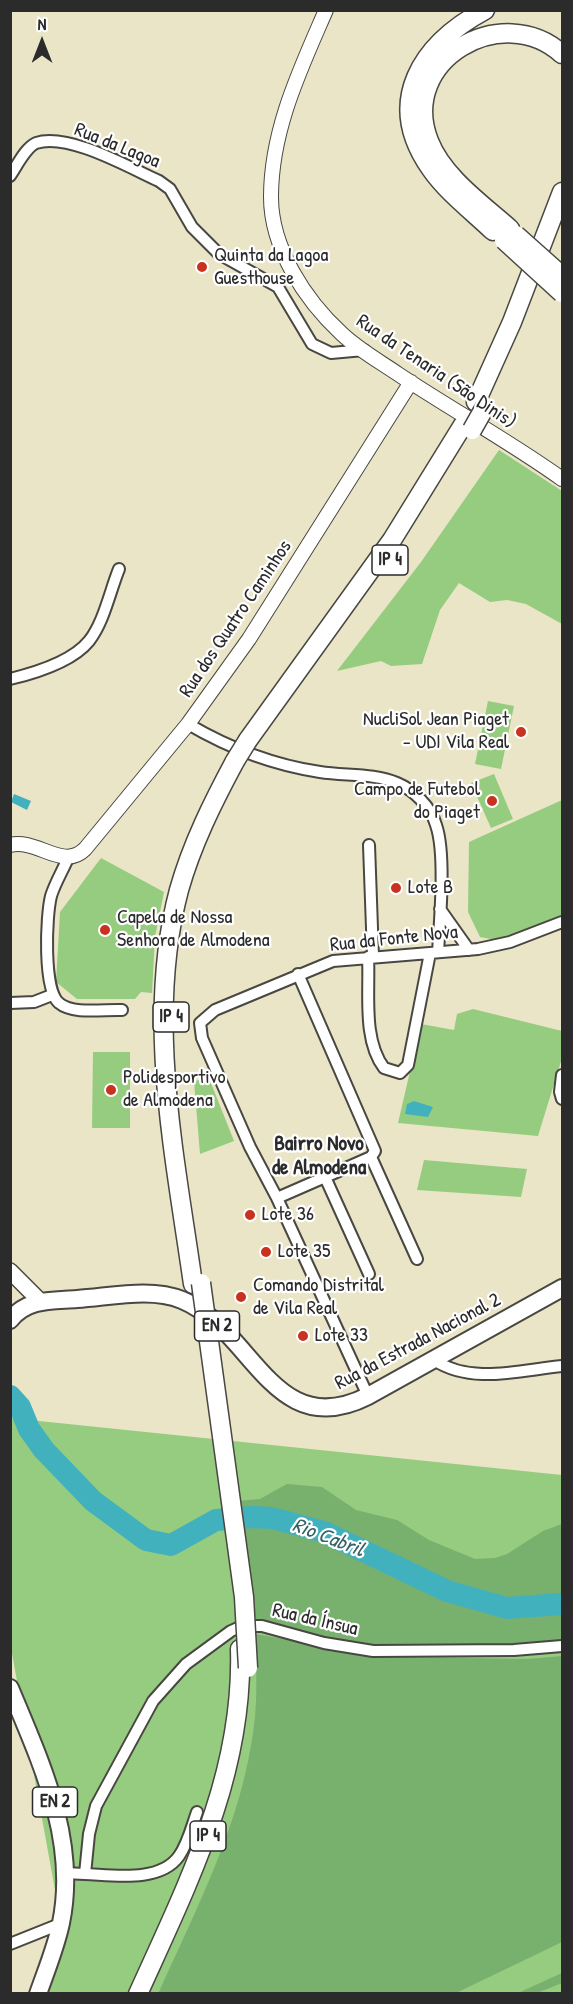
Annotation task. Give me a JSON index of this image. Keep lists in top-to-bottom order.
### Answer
{
  "streets": {
    "highway": ["IP 4"],
    "main road": ["EN 2", "Rua da Estrada Nacional 2"],
    "street": [
      "Rua da Lagoa",
      "Rua da Tenaria (São Dinis)",
      "Rua dos Quatro Caminhos",
      "Rua da Fonte Nova",
      "Rua da Ínsua"
    ]
  },
  "crossings": [
    ["Rua da Lagoa", "Rua da Tenaria (São Dinis)"],
    ["Rua da Tenaria (São Dinis)", "Rua dos Quatro Caminhos"]
  ],
  "districts": ["Bairro Novo de Almodena"],
  "water": ["Rio Cabril"],
  "places": [
    "Quinta da Lagoa Guesthouse",
    "NucliSol Jean Piaget - UDI Vila Real",
    "Campo de Futebol do Piaget",
    "Lote B",
    "Capela de Nossa Senhora de Almodena",
    "Polidesportivo de Almodena",
    "Lote 36",
    "Lote 35",
    "Comando Distrital de Vila Real",
    "Lote 33"
  ],
  "north": "top"
}
